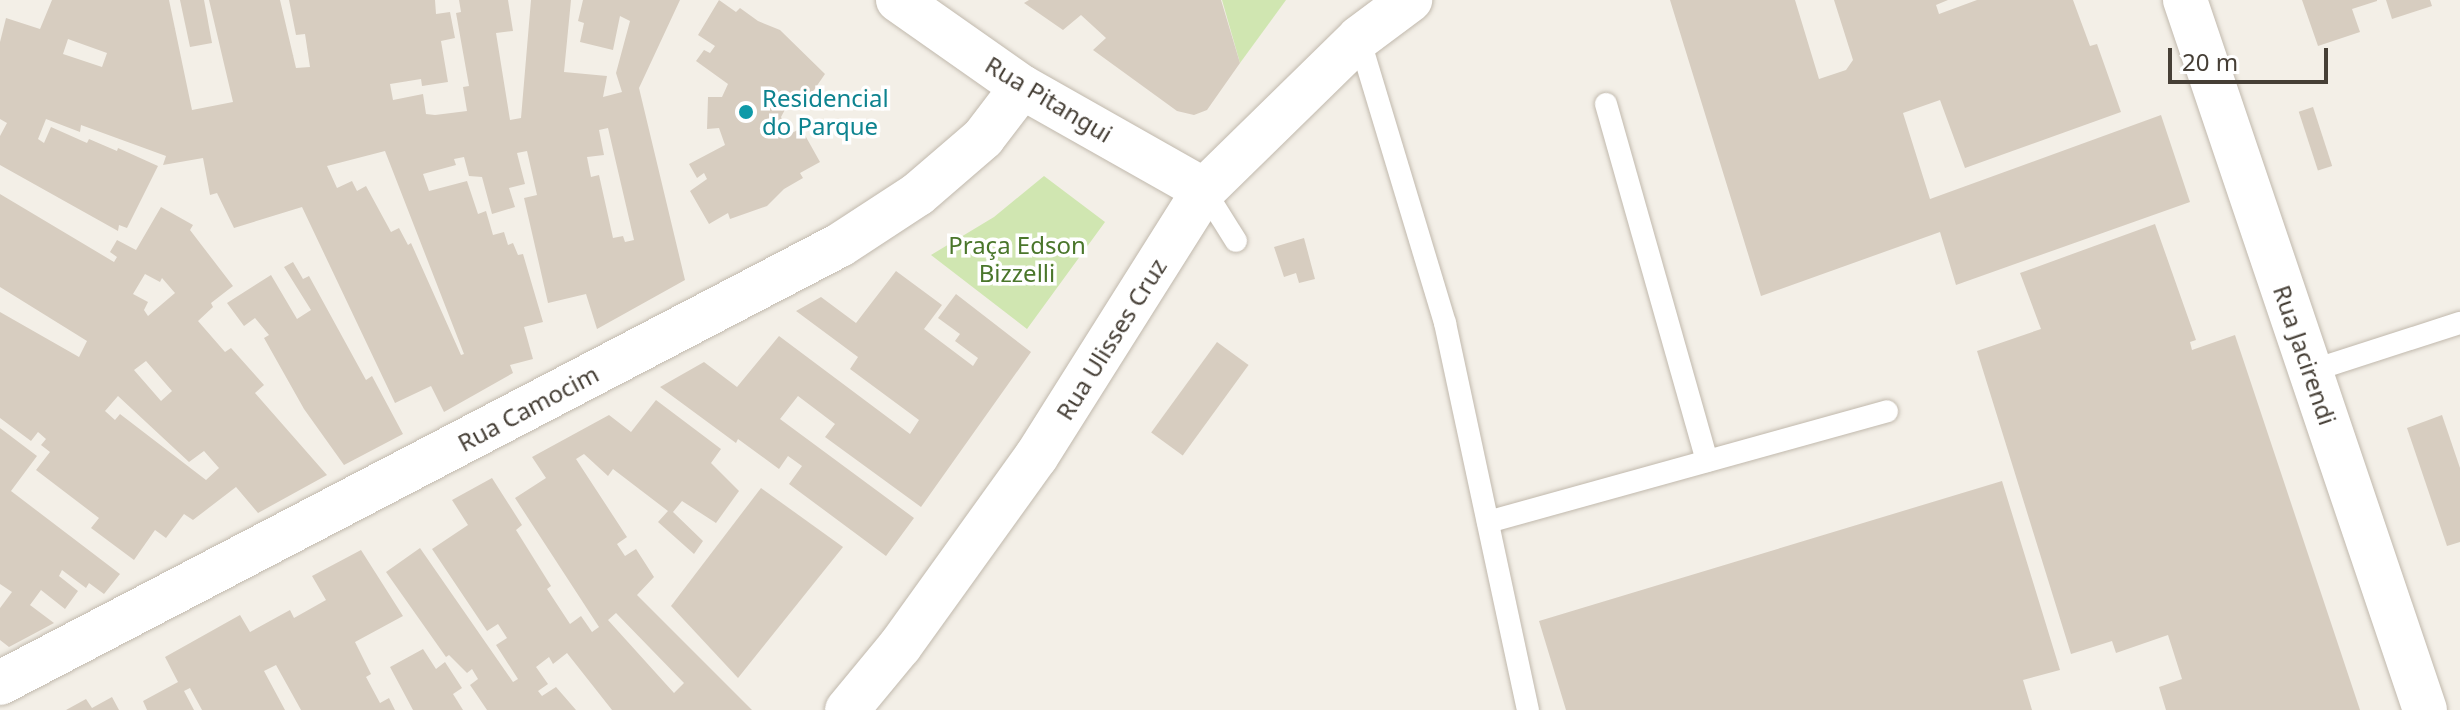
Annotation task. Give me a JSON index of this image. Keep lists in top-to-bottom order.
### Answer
{
  "streets": {
    "street": [
      "Rua Pitangui",
      "Rua Ulisses Cruz",
      "Rua Jacirendi",
      "Rua Camocim"
    ]
  },
  "crossings": [
    ["Rua Pitangui", "Rua Ulisses Cruz"],
    ["Rua Pitangui", "Rua Camocim"]
  ],
  "parks": ["Praça Edson Bizzelli"],
  "places": ["Residencial do Parque"],
  "scale_bar": "20 m"
}
